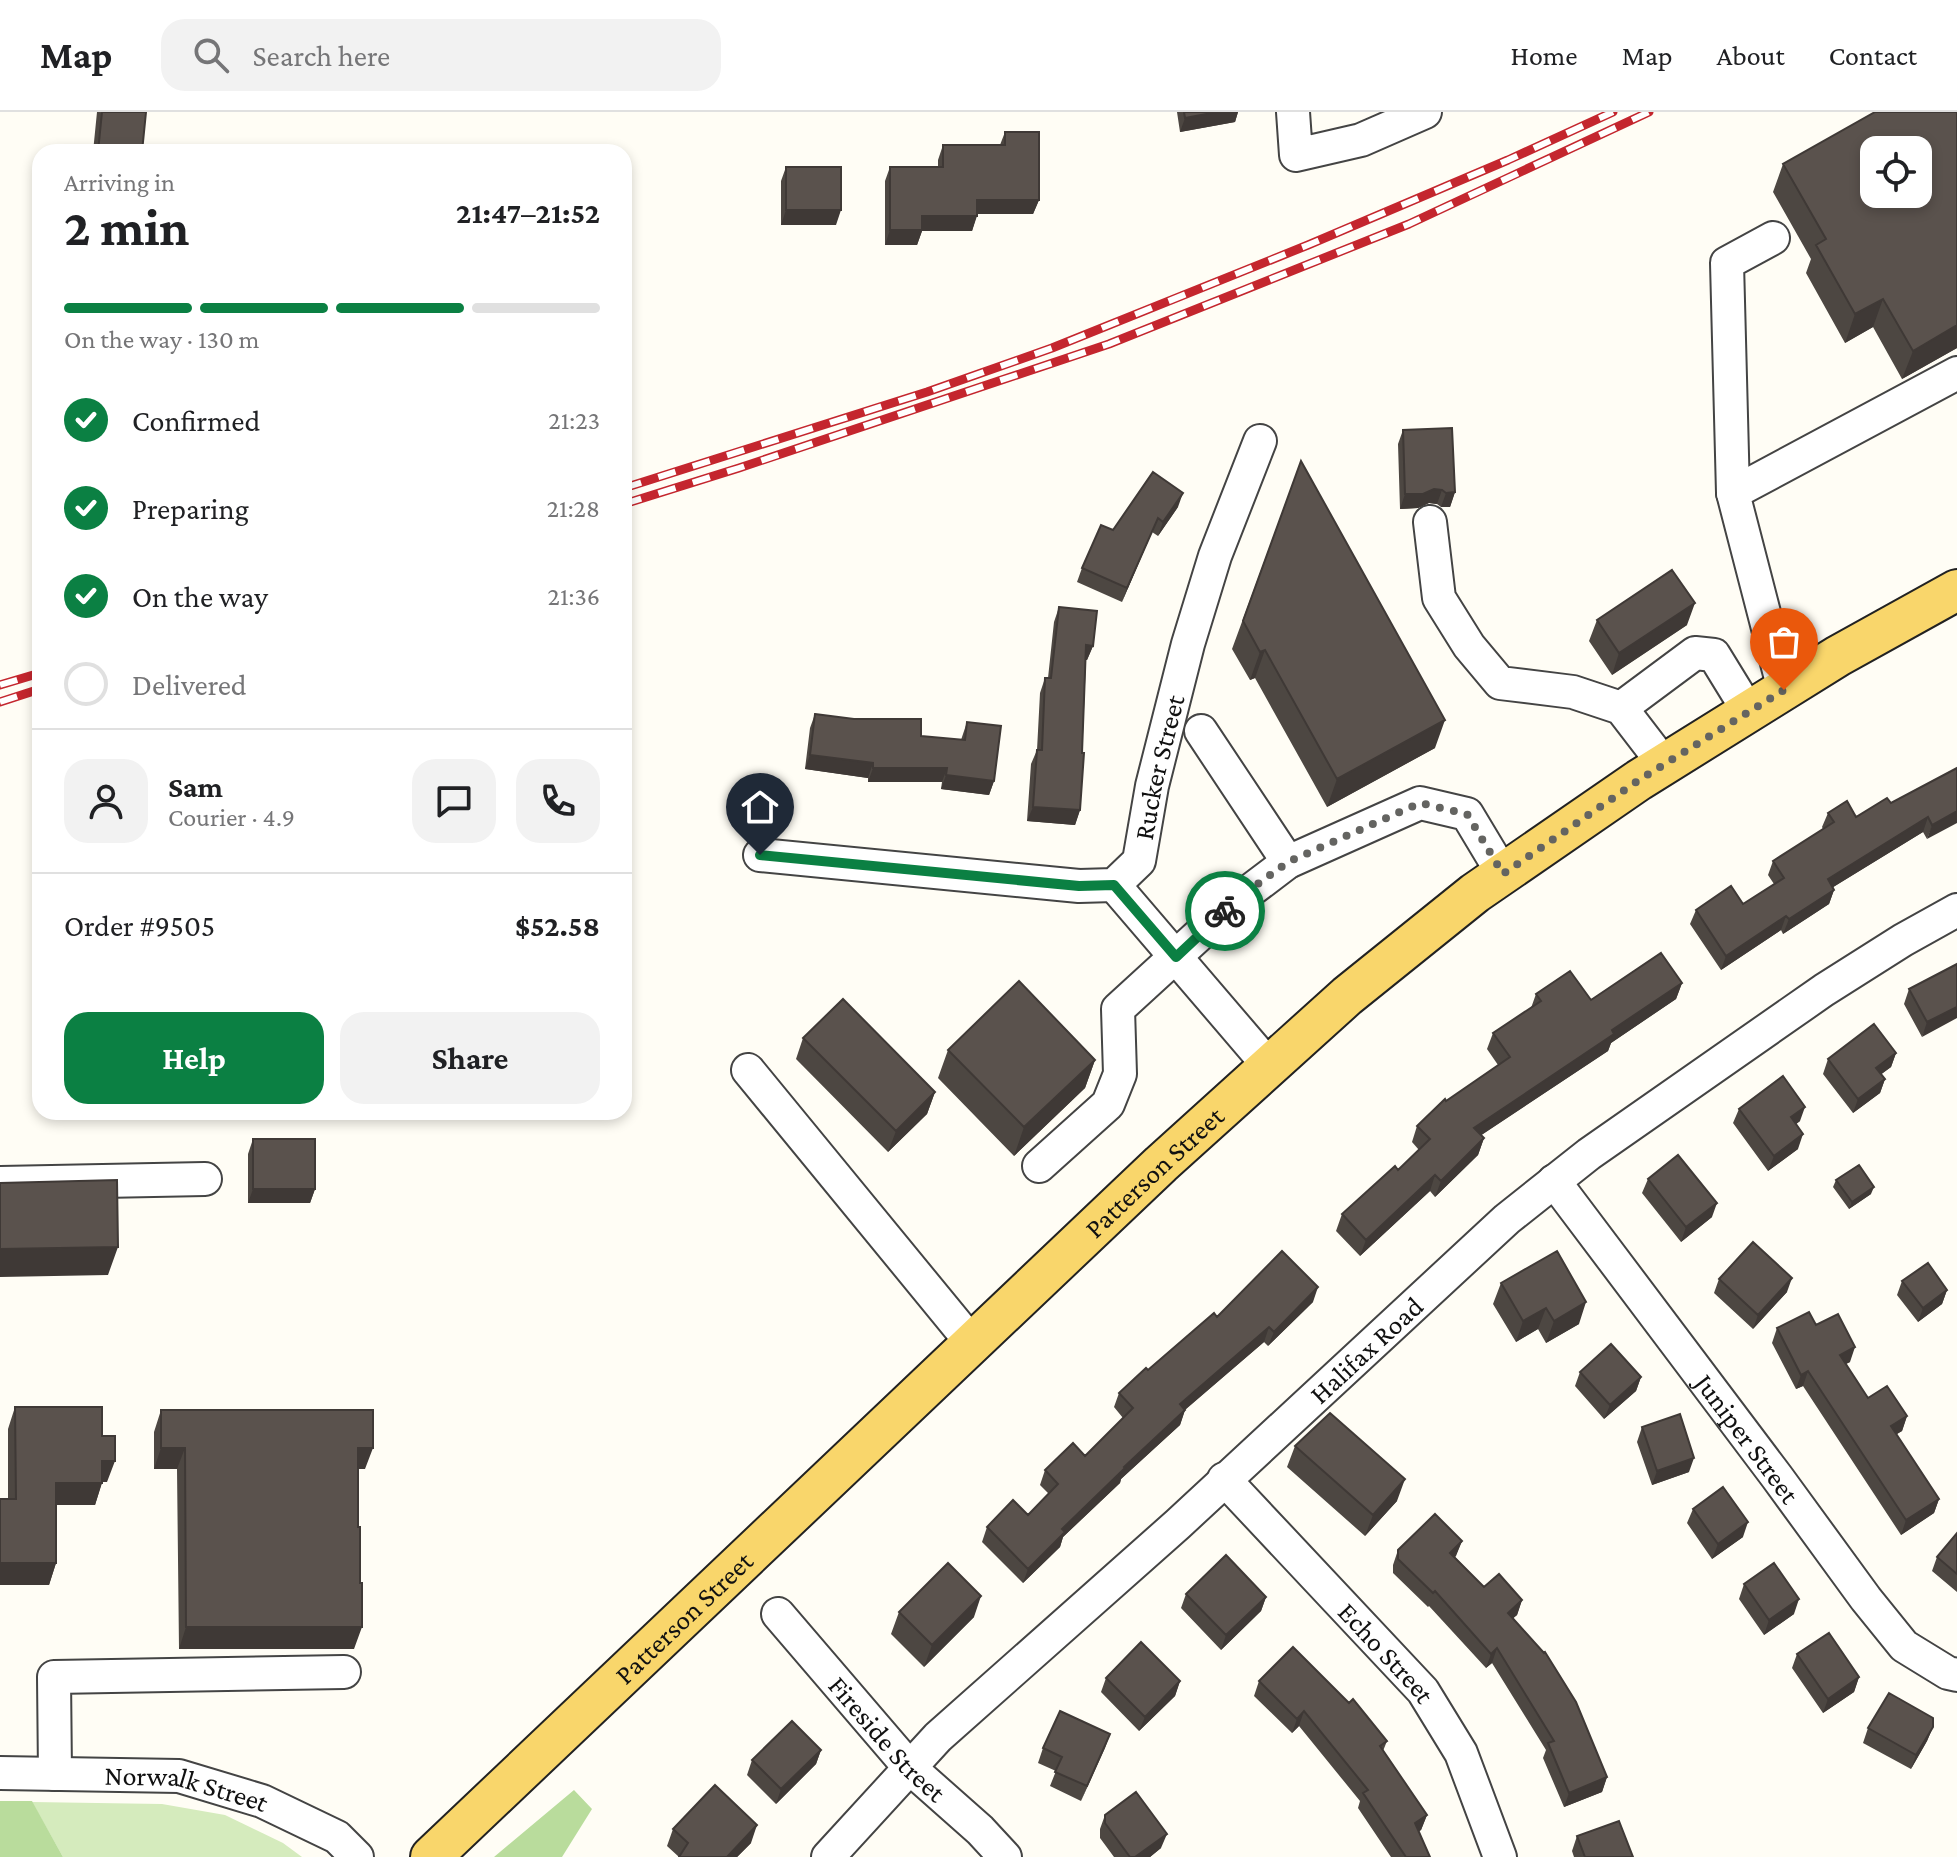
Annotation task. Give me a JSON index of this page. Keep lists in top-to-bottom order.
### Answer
{
  "streets": {
    "main road": ["Patterson Street"],
    "street": [
      "Rucker Street",
      "Halifax Road",
      "Juniper Street",
      "Echo Street",
      "Fireside Street",
      "Norwalk Street"
    ]
  },
  "crossings": [
    ["Halifax Road", "Juniper Street"],
    ["Halifax Road", "Echo Street"],
    ["Halifax Road", "Fireside Street"]
  ],
  "page": {
    "header": "Map",
    "search": "Search here",
    "nav": [
      "Home",
      "Map",
      "About",
      "Contact"
    ],
    "heading": ["2 min", "Arriving in", "21:47–21:52"],
    "panel": [
      "Sam",
      "Courier · 4.9",
      "Order #9505",
      "$52.58"
    ],
    "bar": "On the way · 130 m",
    "list": [
      ["Confirmed", "21:23"],
      ["Preparing", "21:28"],
      ["On the way", "21:36"],
      "Delivered"
    ],
    "buttons": ["Help", "Share"]
  }
}
